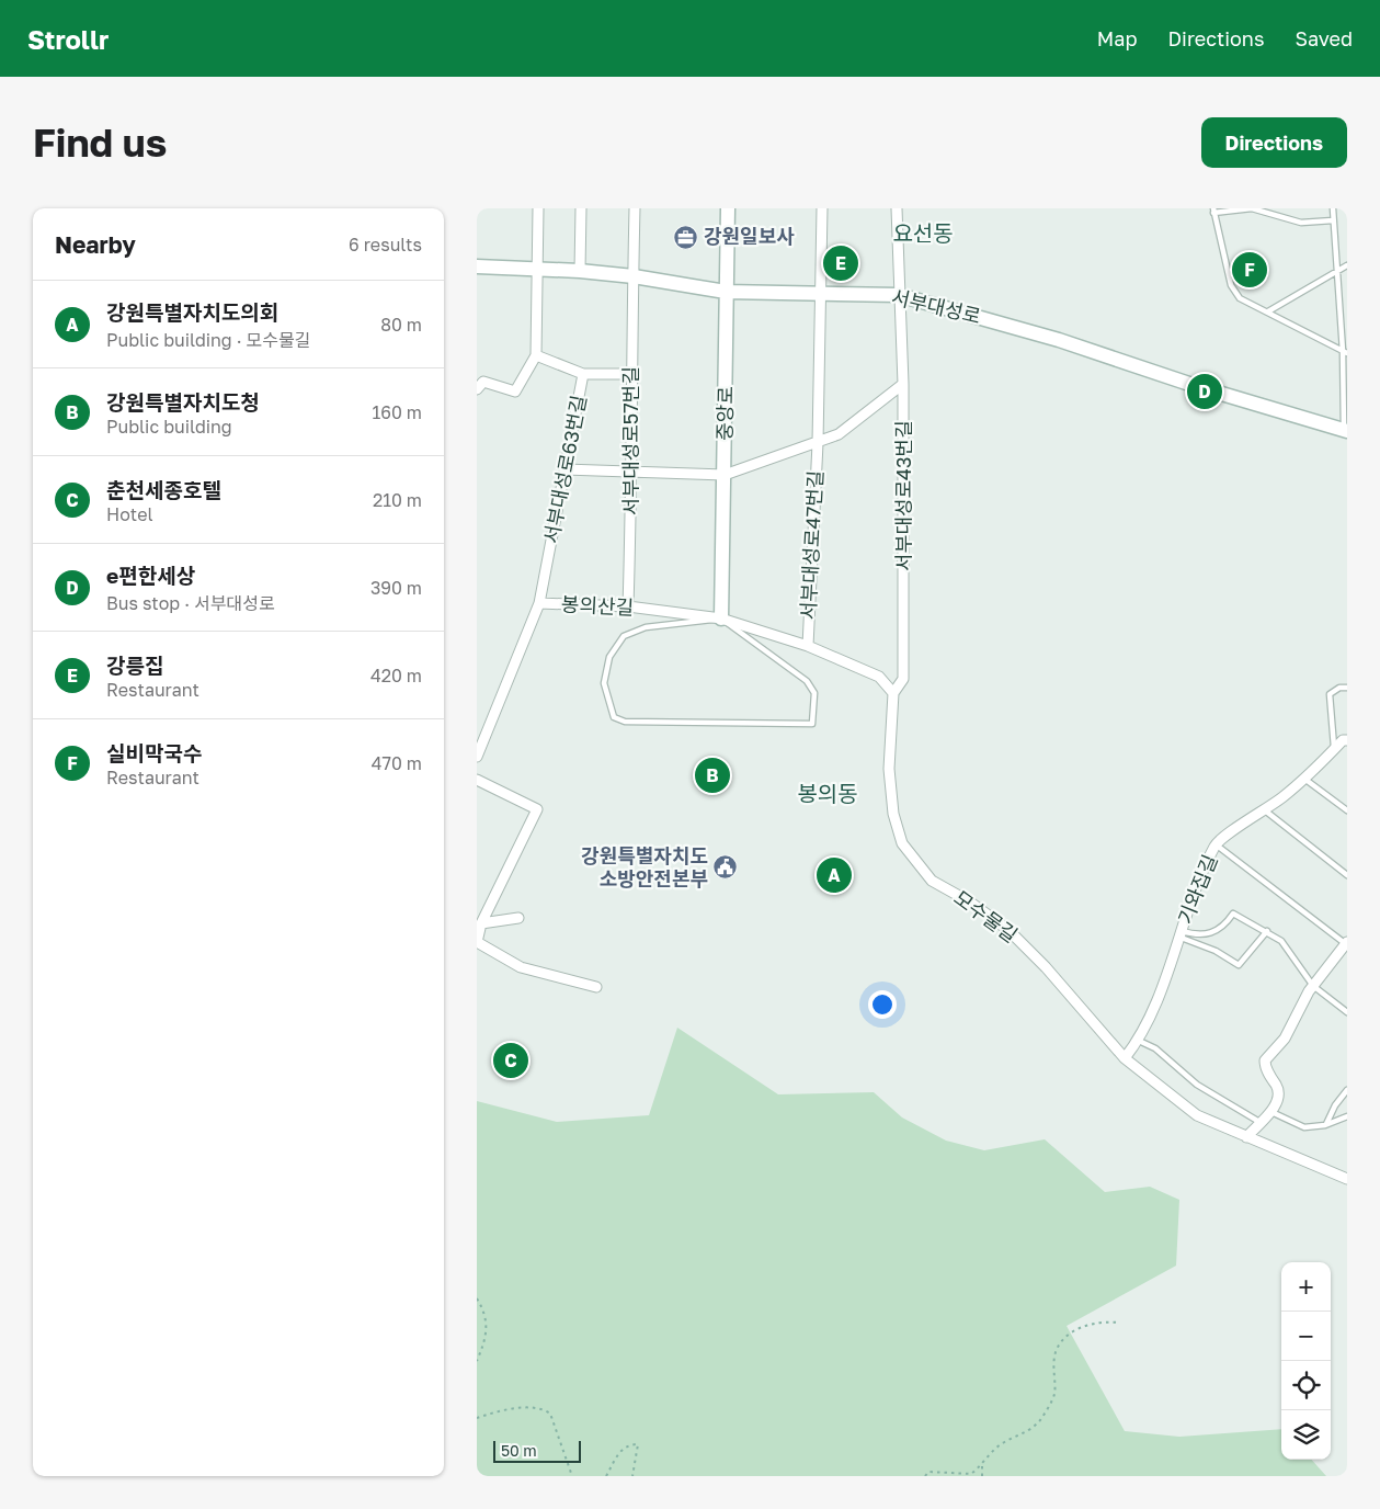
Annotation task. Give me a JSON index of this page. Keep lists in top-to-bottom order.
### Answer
{
  "streets": {
    "street": [
      "서부대성로",
      "중앙로",
      "서부대성로57번길",
      "서부대성로63번길",
      "서부대성로43번길",
      "서부대성로47번길",
      "봉의산길",
      "기와집길",
      "모수물길"
    ]
  },
  "crossings": [
    ["서부대성로", "중앙로"],
    ["서부대성로", "서부대성로57번길"],
    ["서부대성로", "서부대성로43번길"],
    ["서부대성로", "서부대성로47번길"],
    ["중앙로", "서부대성로47번길"],
    ["중앙로", "봉의산길"],
    ["서부대성로57번길", "봉의산길"],
    ["서부대성로63번길", "봉의산길"],
    ["서부대성로43번길", "서부대성로47번길"],
    ["서부대성로43번길", "모수물길"],
    ["기와집길", "모수물길"]
  ],
  "districts": ["요선동", "봉의동"],
  "places": {
    "office": ["강원일보사"],
    "public building": ["강원특별자치도 소방안전본부"]
  },
  "scale_bar": "50 m",
  "page": {
    "header": "Strollr",
    "nav": ["Map", "Directions", "Saved"],
    "buttons": "Directions",
    "title": "Find us",
    "heading": ["Nearby", "6 results"],
    "pins": [
      "E",
      "F",
      "D",
      "B",
      "A",
      "C"
    ],
    "list": [
      {
        "mark": "A",
        "name": "강원특별자치도의회",
        "note": "Public building · 모수물길",
        "value": "80 m"
      },
      {
        "mark": "B",
        "name": "강원특별자치도청",
        "note": "Public building",
        "value": "160 m"
      },
      {
        "mark": "C",
        "name": "춘천세종호텔",
        "note": "Hotel",
        "value": "210 m"
      },
      {
        "mark": "D",
        "name": "e편한세상",
        "note": "Bus stop · 서부대성로",
        "value": "390 m"
      },
      {
        "mark": "E",
        "name": "강릉집",
        "note": "Restaurant",
        "value": "420 m"
      },
      {
        "mark": "F",
        "name": "실비막국수",
        "note": "Restaurant",
        "value": "470 m"
      }
    ],
    "map_buttons": ["+", "−"],
    "scale": "50 m"
  }
}
